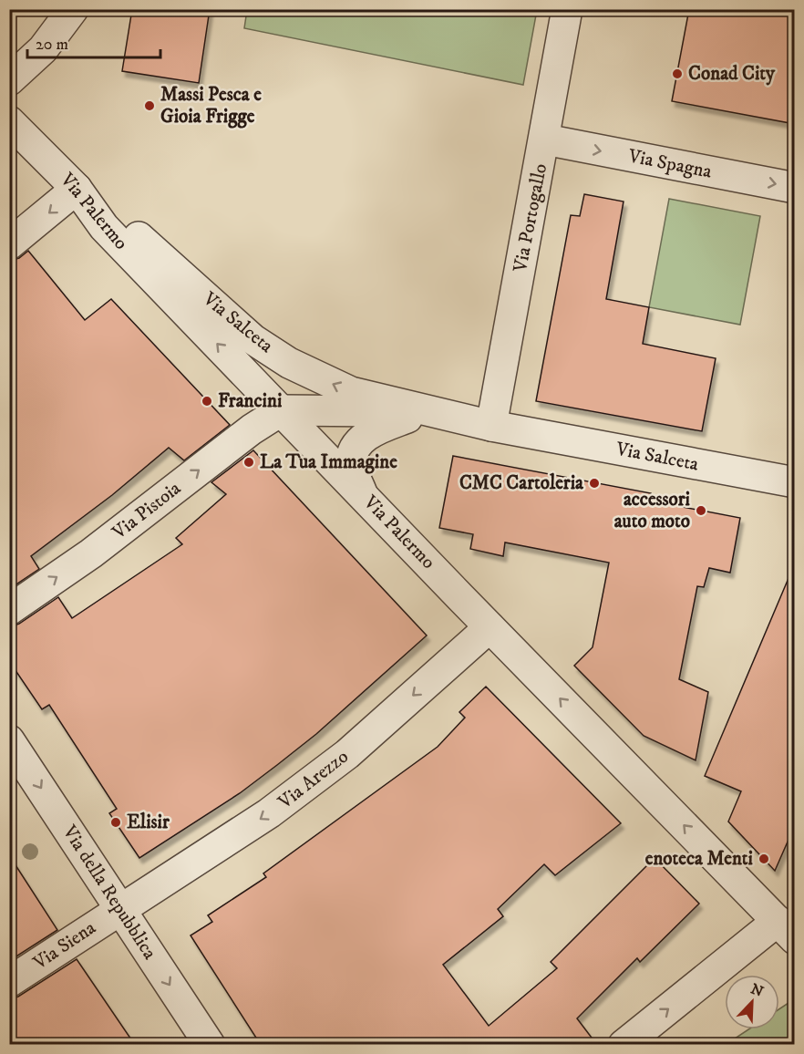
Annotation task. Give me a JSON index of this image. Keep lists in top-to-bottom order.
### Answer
{
  "streets": {
    "street": [
      "Via Spagna",
      "Via Palermo",
      "Via Portogallo",
      "Via Salceta",
      "Via Pistoia",
      "Via Arezzo",
      "Via della Repubblica",
      "Via Siena"
    ]
  },
  "crossings": [
    ["Via Spagna", "Via Portogallo"],
    ["Via Palermo", "Via Salceta"],
    ["Via Palermo", "Via Pistoia"],
    ["Via Palermo", "Via Arezzo"],
    ["Via Portogallo", "Via Salceta"],
    ["Via Salceta", "Via Pistoia"],
    ["Via Arezzo", "Via della Repubblica"],
    ["Via Arezzo", "Via Siena"],
    ["Via della Repubblica", "Via Siena"]
  ],
  "one_way": [
    "Via Spagna",
    "Via Palermo",
    "Via Salceta",
    "Via Pistoia",
    "Via Arezzo",
    "Via della Repubblica"
  ],
  "places": [
    "Conad City",
    "Massi Pesca e Gioia Frigge",
    "Francini",
    "La Tua Immagine",
    "CMC Cartoleria",
    "accessori auto moto",
    "Elisir",
    "enoteca Menti"
  ],
  "scale_bar": "20 m",
  "north": "top right"
}
